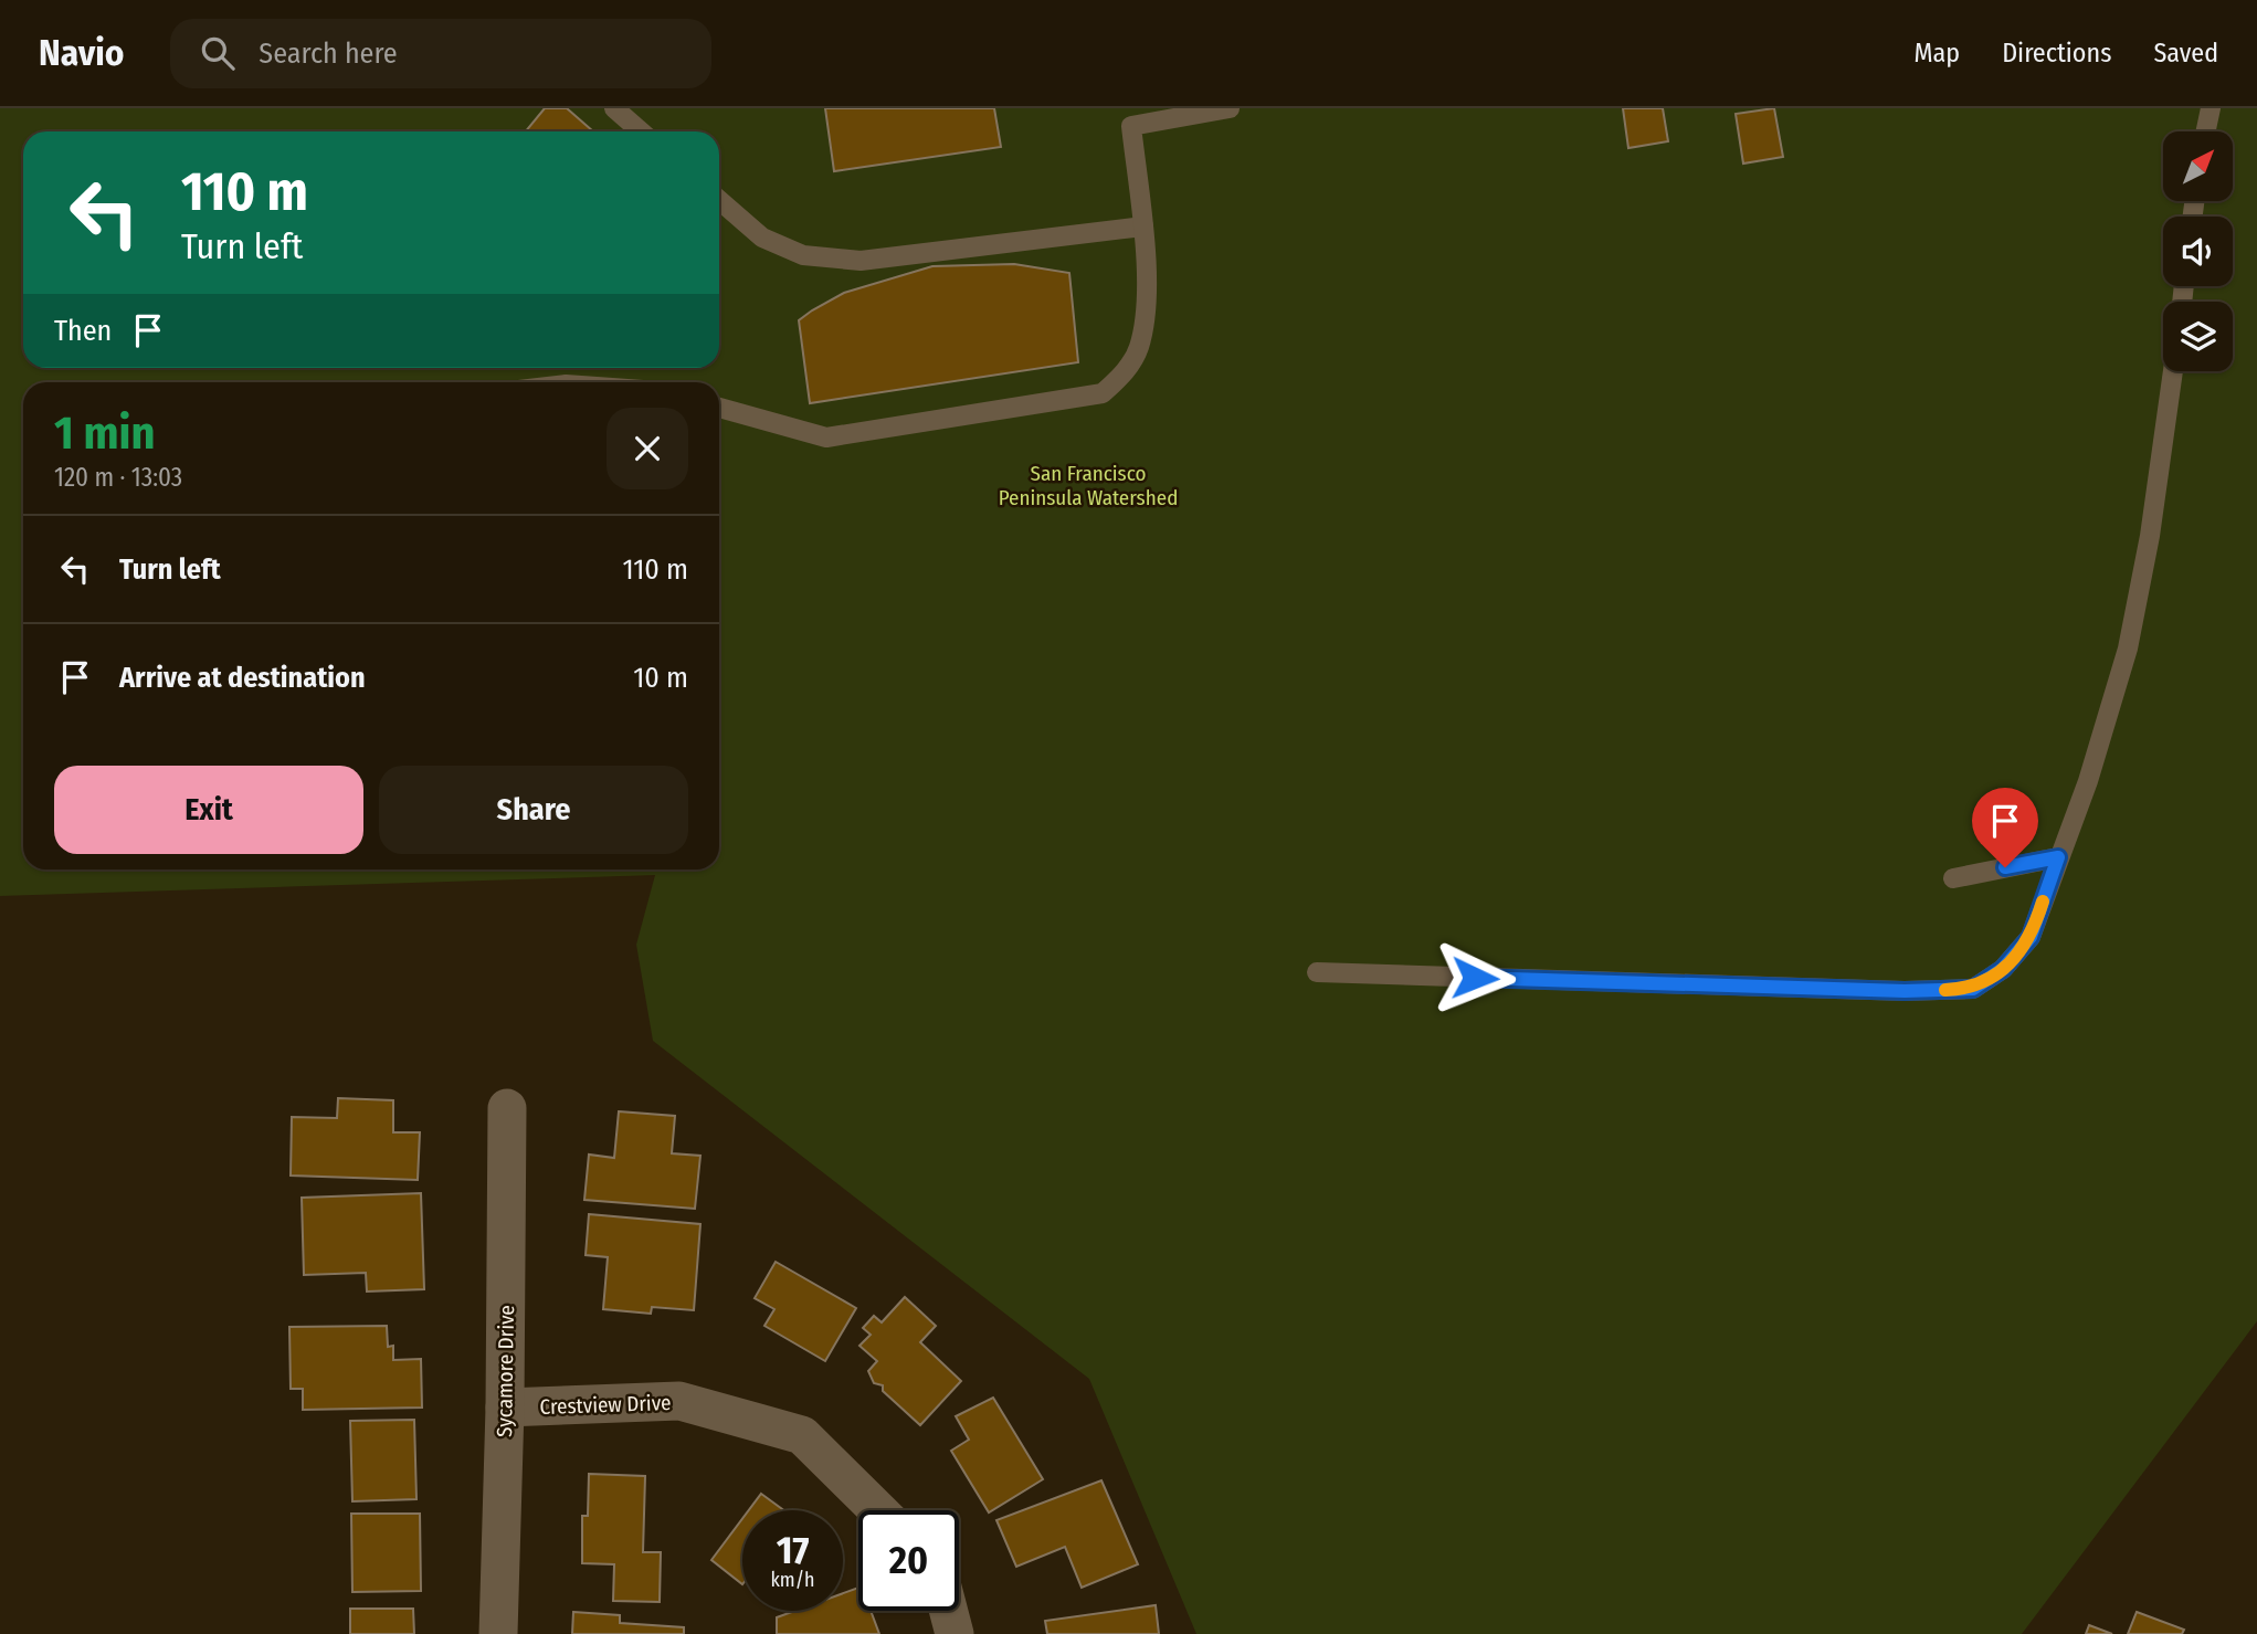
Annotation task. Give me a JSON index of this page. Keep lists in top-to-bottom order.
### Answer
{
  "streets": {
    "street": ["Sycamore Drive", "Crestview Drive"]
  },
  "crossings": [
    ["Sycamore Drive", "Crestview Drive"]
  ],
  "parks": ["San Francisco Peninsula Watershed"],
  "north": "top right",
  "page": {
    "header": "Navio",
    "search": "Search here",
    "nav": ["Map", "Directions", "Saved"],
    "turn": ["110 m", "Turn left"],
    "then": "Then",
    "heading": ["1 min", "120 m · 13:03"],
    "list": [
      {
        "name": "Turn left",
        "value": "110 m"
      },
      {
        "name": "Arrive at destination",
        "value": "10 m"
      }
    ],
    "buttons": ["Exit", "Share"],
    "speed": "17 km/h",
    "limit": "20"
  }
}
